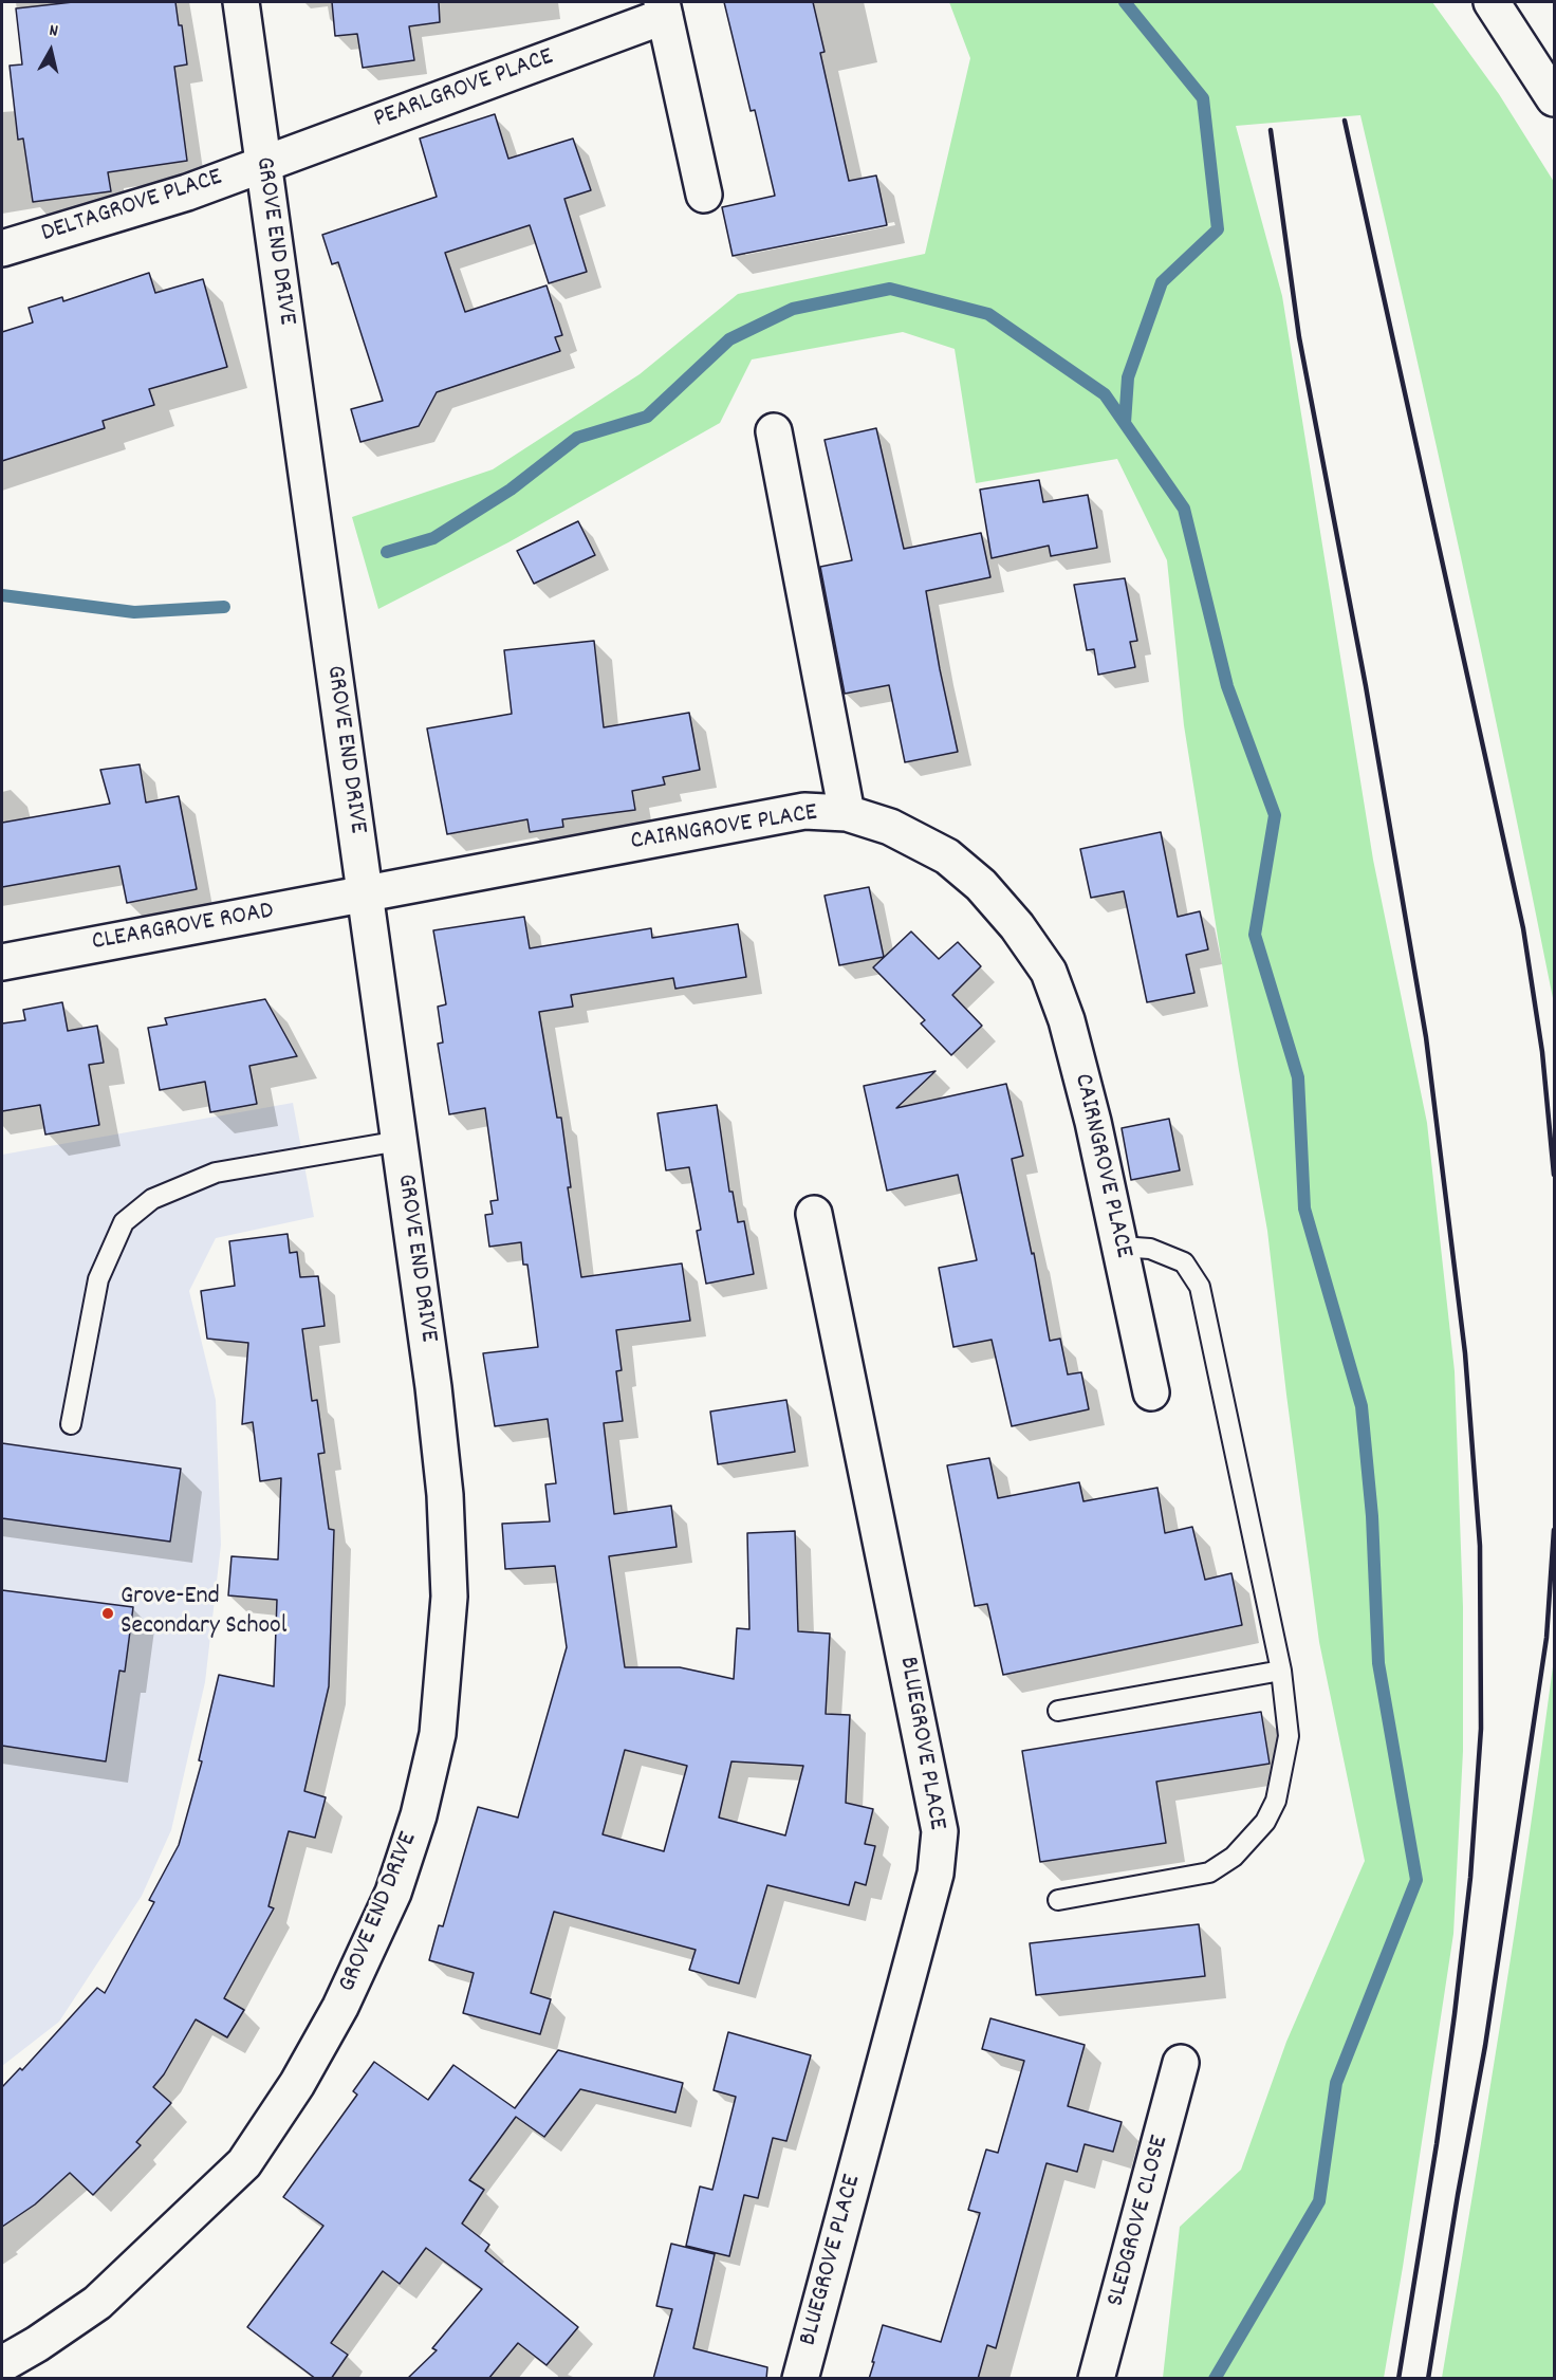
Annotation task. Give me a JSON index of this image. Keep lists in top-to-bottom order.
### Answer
{
  "streets": {
    "street": [
      "PEARLGROVE PLACE",
      "DELTAGROVE PLACE",
      "GROVE END DRIVE",
      "CAIRNGROVE PLACE",
      "CLEARGROVE ROAD",
      "BLUEGROVE PLACE",
      "SLEDGROVE CLOSE"
    ]
  },
  "crossings": [
    ["PEARLGROVE PLACE", "DELTAGROVE PLACE"],
    ["PEARLGROVE PLACE", "GROVE END DRIVE"],
    ["DELTAGROVE PLACE", "GROVE END DRIVE"],
    ["GROVE END DRIVE", "CAIRNGROVE PLACE"],
    ["GROVE END DRIVE", "CLEARGROVE ROAD"],
    ["CAIRNGROVE PLACE", "CLEARGROVE ROAD"]
  ],
  "places": ["Grove-End Secondary School"],
  "north": "top"
}
